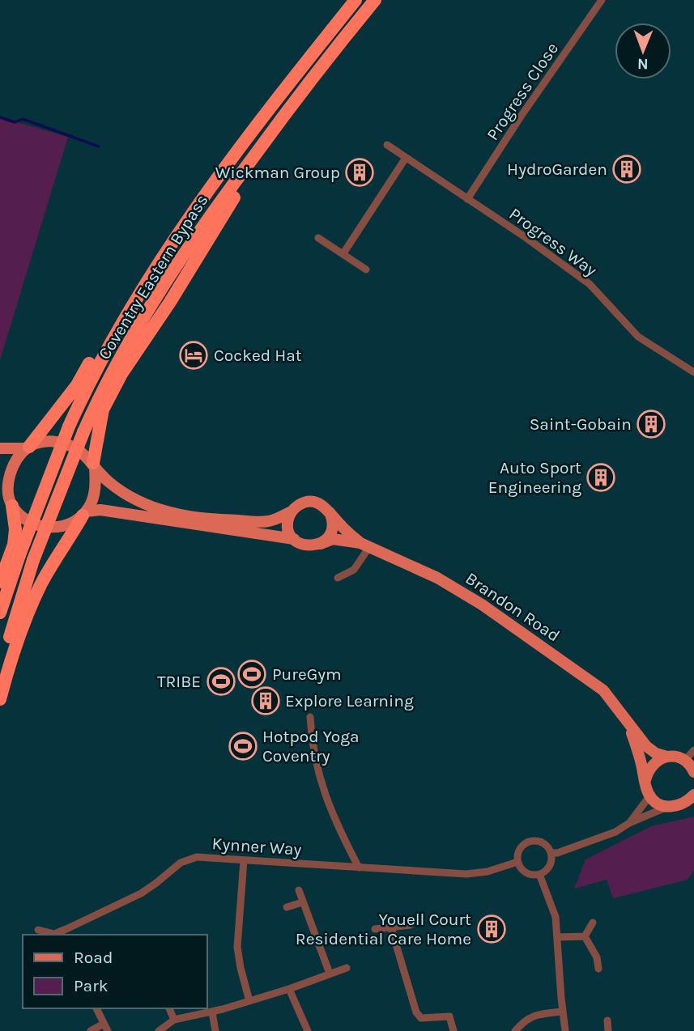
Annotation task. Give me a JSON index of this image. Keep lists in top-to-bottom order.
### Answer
{
  "streets": {
    "highway": ["Coventry Eastern Bypass"],
    "main road": ["Brandon Road"],
    "street": ["Progress Close", "Progress Way", "Kynner Way"]
  },
  "crossings": [
    ["Progress Close", "Progress Way"]
  ],
  "places": {
    "building": [
      "HydroGarden",
      "Wickman Group",
      "Saint-Gobain",
      "Auto Sport Engineering",
      "Explore Learning",
      "Youell Court Residential Care Home"
    ],
    "hotel": ["Cocked Hat"],
    "sports": ["PureGym", "TRIBE", "Hotpod Yoga Coventry"]
  },
  "legend": ["Road", "Park"],
  "north": "bottom"
}
